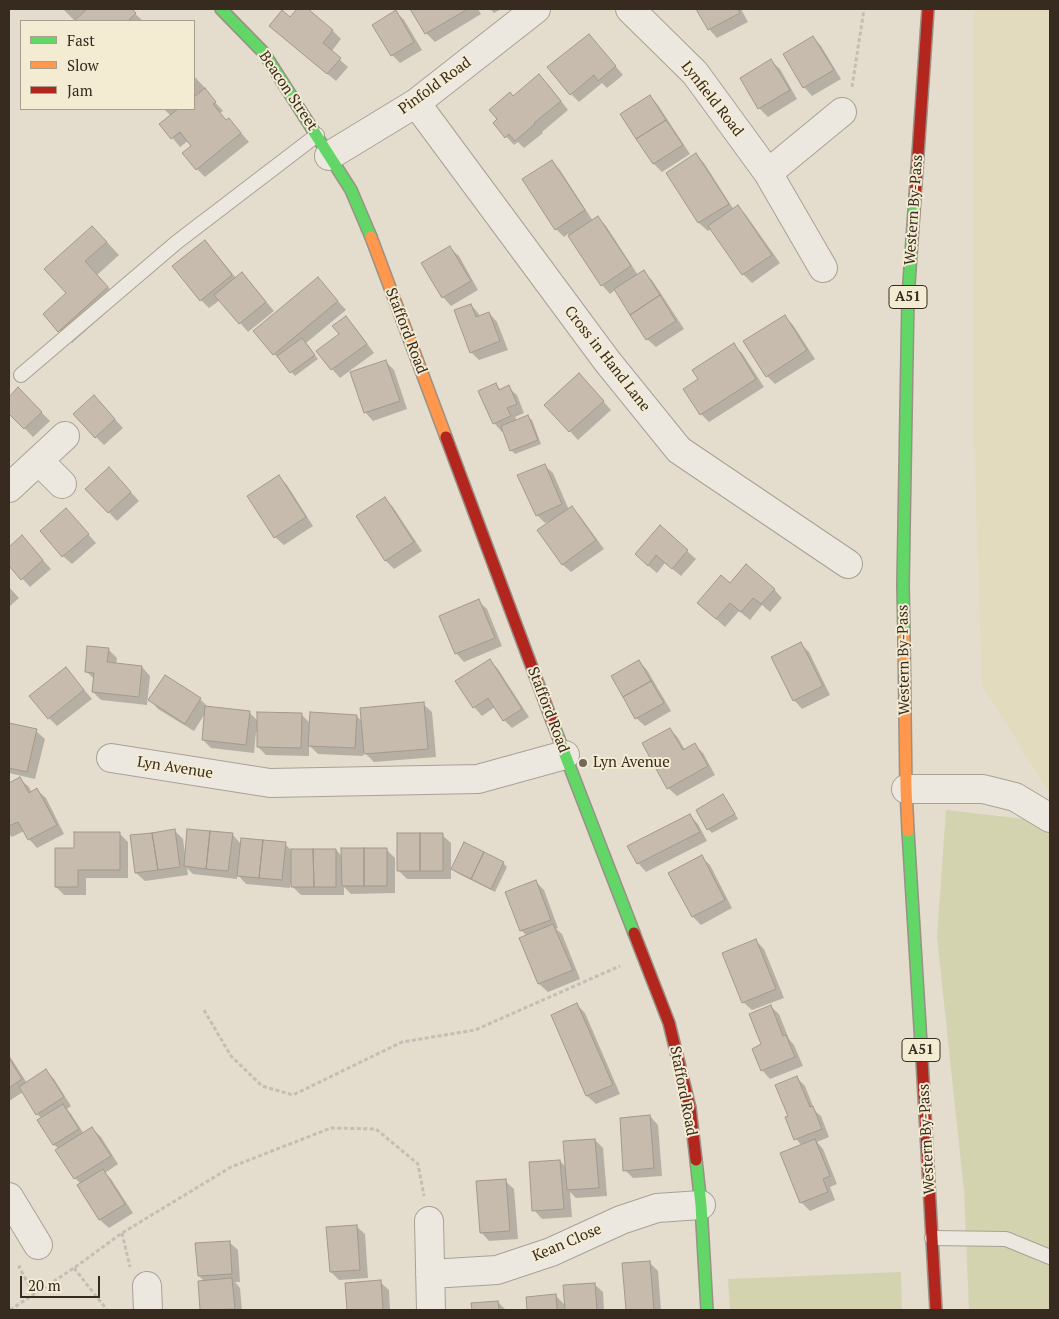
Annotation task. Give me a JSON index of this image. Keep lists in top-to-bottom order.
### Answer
{
  "streets": {
    "main road": [
      "Beacon Street",
      "Western By-Pass",
      "A51",
      "Stafford Road"
    ],
    "street": [
      "Pinfold Road",
      "Lynfield Road",
      "Cross in Hand Lane",
      "Lyn Avenue",
      "Kean Close"
    ]
  },
  "crossings": [
    ["Pinfold Road", "Beacon Street"],
    ["Pinfold Road", "Stafford Road"],
    ["Pinfold Road", "Cross in Hand Lane"],
    ["Beacon Street", "Stafford Road"],
    ["Stafford Road", "Lyn Avenue"],
    ["Stafford Road", "Kean Close"]
  ],
  "places": ["Lyn Avenue"],
  "legend": ["Fast", "Slow", "Jam"],
  "scale_bar": "20 m"
}
